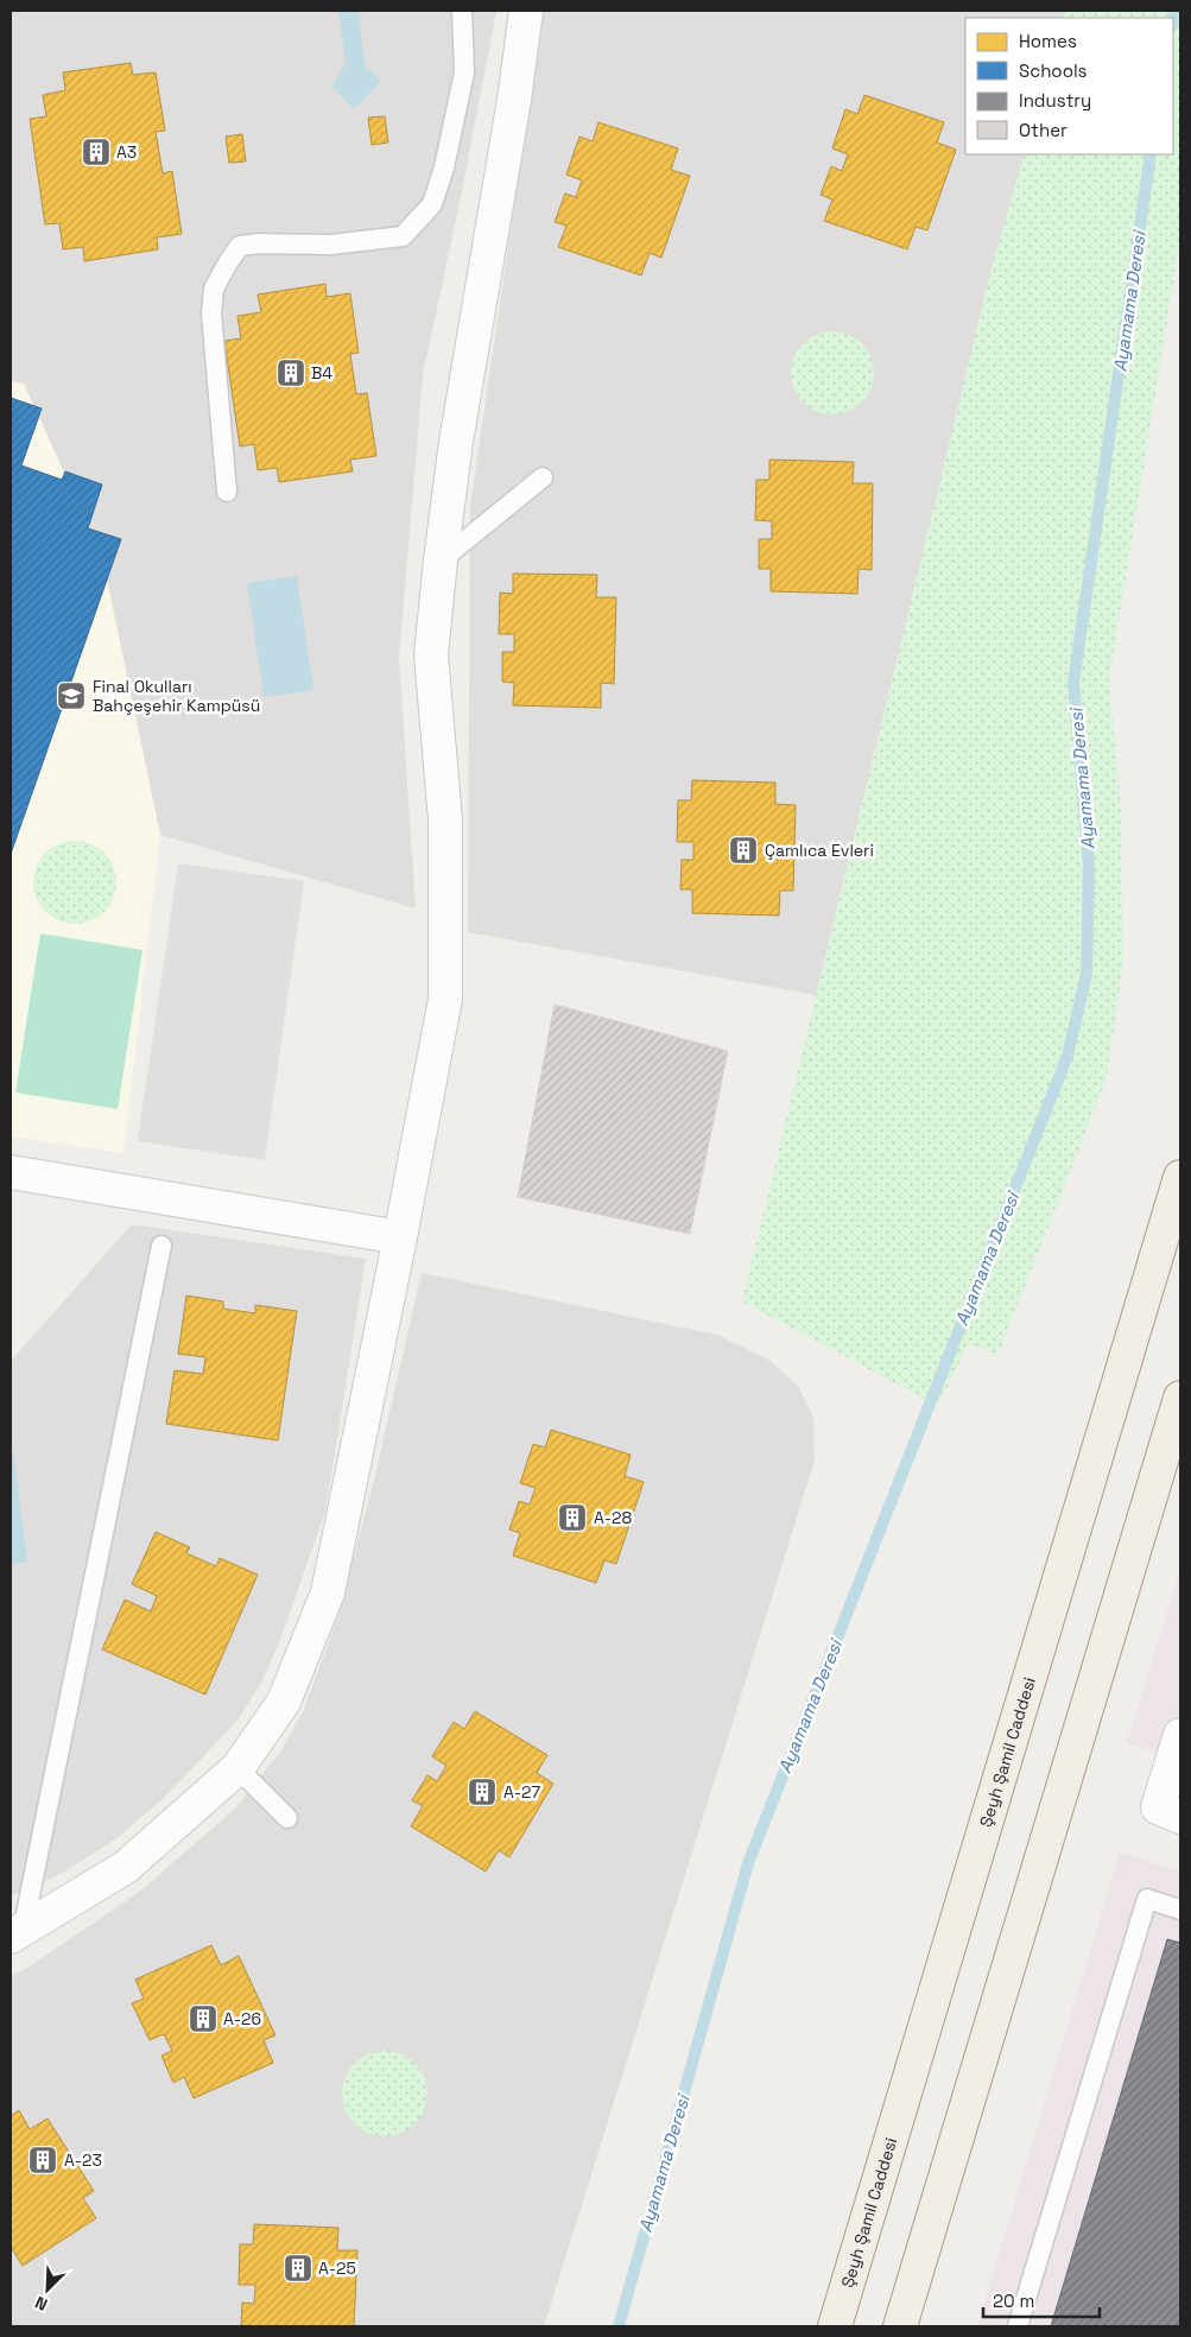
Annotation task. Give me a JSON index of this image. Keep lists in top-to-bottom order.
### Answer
{
  "streets": {
    "main road": ["Şeyh Şamil Caddesi"]
  },
  "water": ["Ayamama Deresi"],
  "places": {
    "building": [
      "A3",
      "B4",
      "Çamlıca Evleri",
      "A-28",
      "A-27",
      "A-26",
      "A-23",
      "A-25"
    ],
    "school or university": ["Final Okulları Bahçeşehir Kampüsü"]
  },
  "legend": [
    "Homes",
    "Schools",
    "Industry",
    "Other"
  ],
  "scale_bar": "20 m",
  "north": "bottom left"
}
